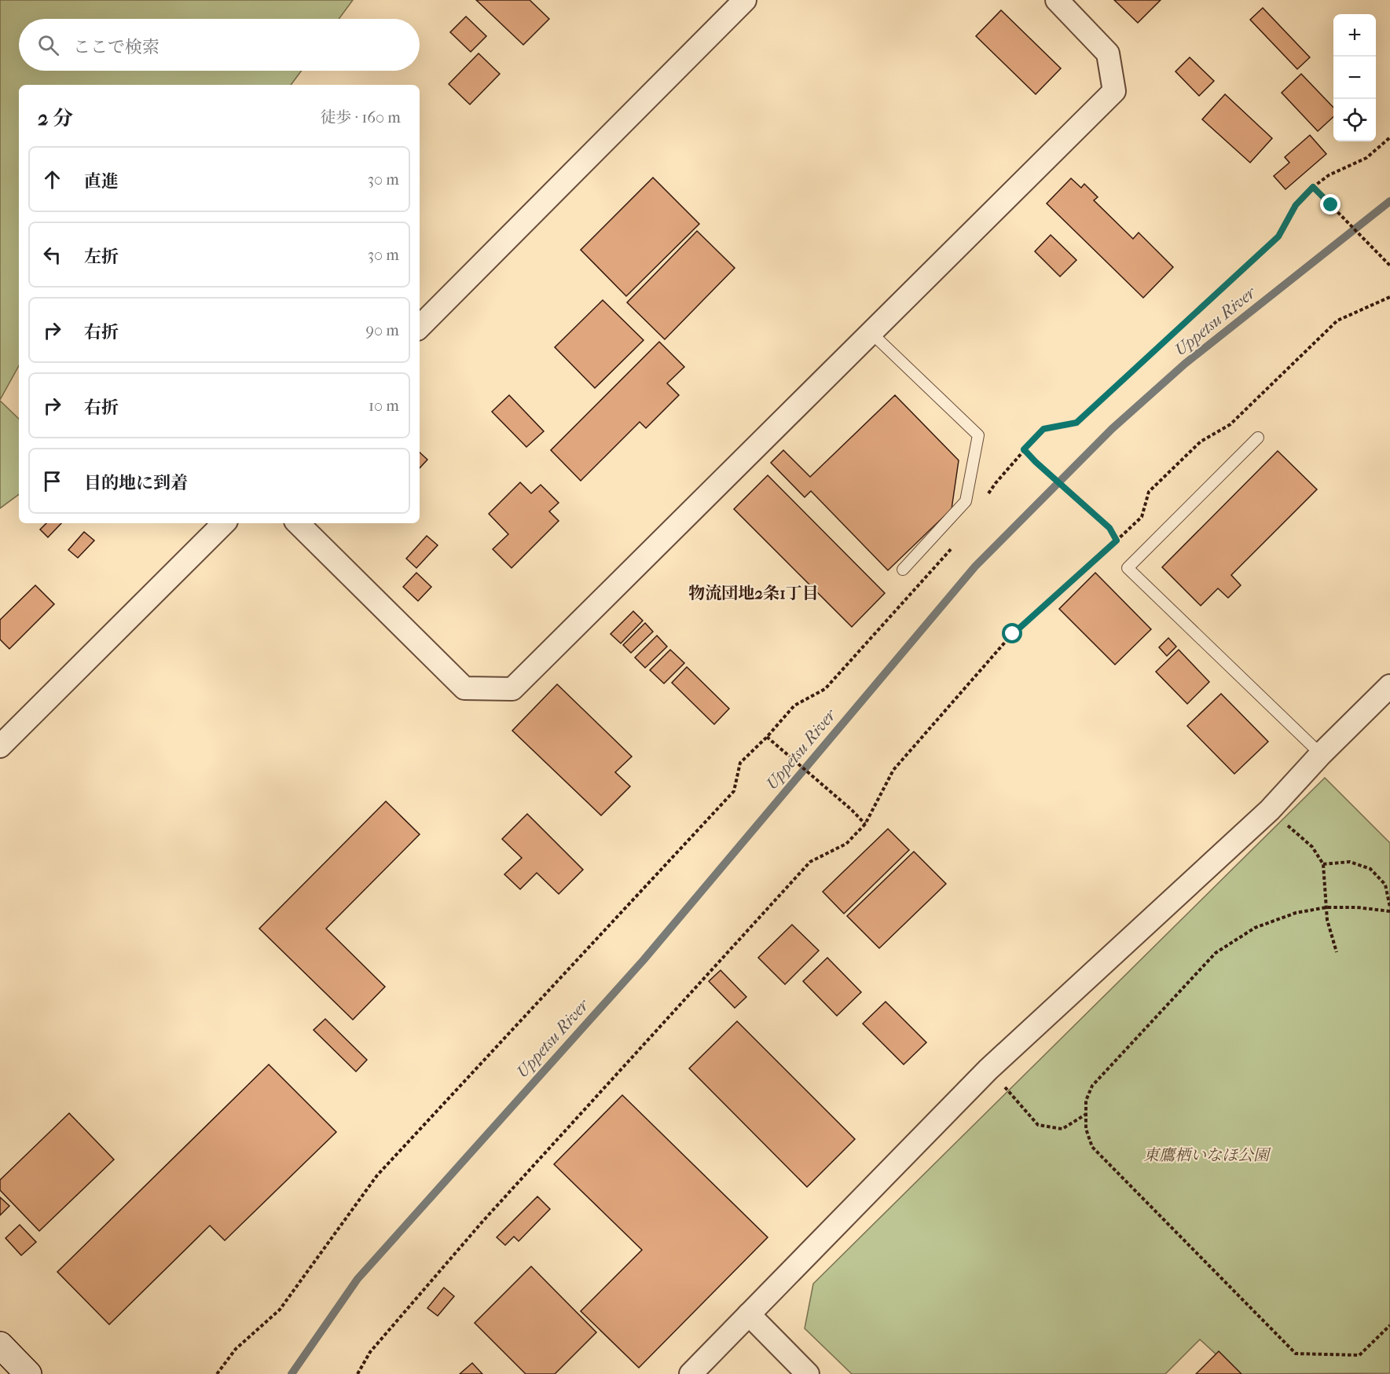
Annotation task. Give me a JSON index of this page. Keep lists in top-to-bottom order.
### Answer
{
  "districts": ["物流団地2条1丁目"],
  "water": ["Uppetsu River"],
  "parks": ["東鷹栖いなほ公園"],
  "page": {
    "map_buttons": ["+", "−"],
    "search": "ここで検索",
    "heading": ["2 分", "徒歩 · 160 m"],
    "list": [
      ["直進", "30 m"],
      ["左折", "30 m"],
      ["右折", "90 m"],
      ["右折", "10 m"],
      "目的地に到着"
    ]
  }
}
